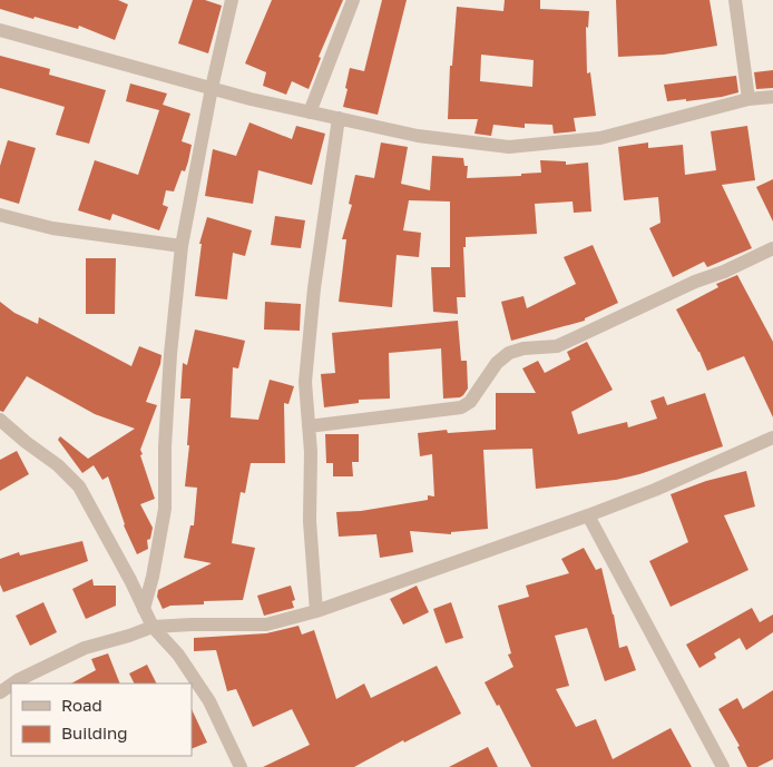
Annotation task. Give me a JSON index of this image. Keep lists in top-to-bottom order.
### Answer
{
  "legend": ["Road", "Building"]
}
